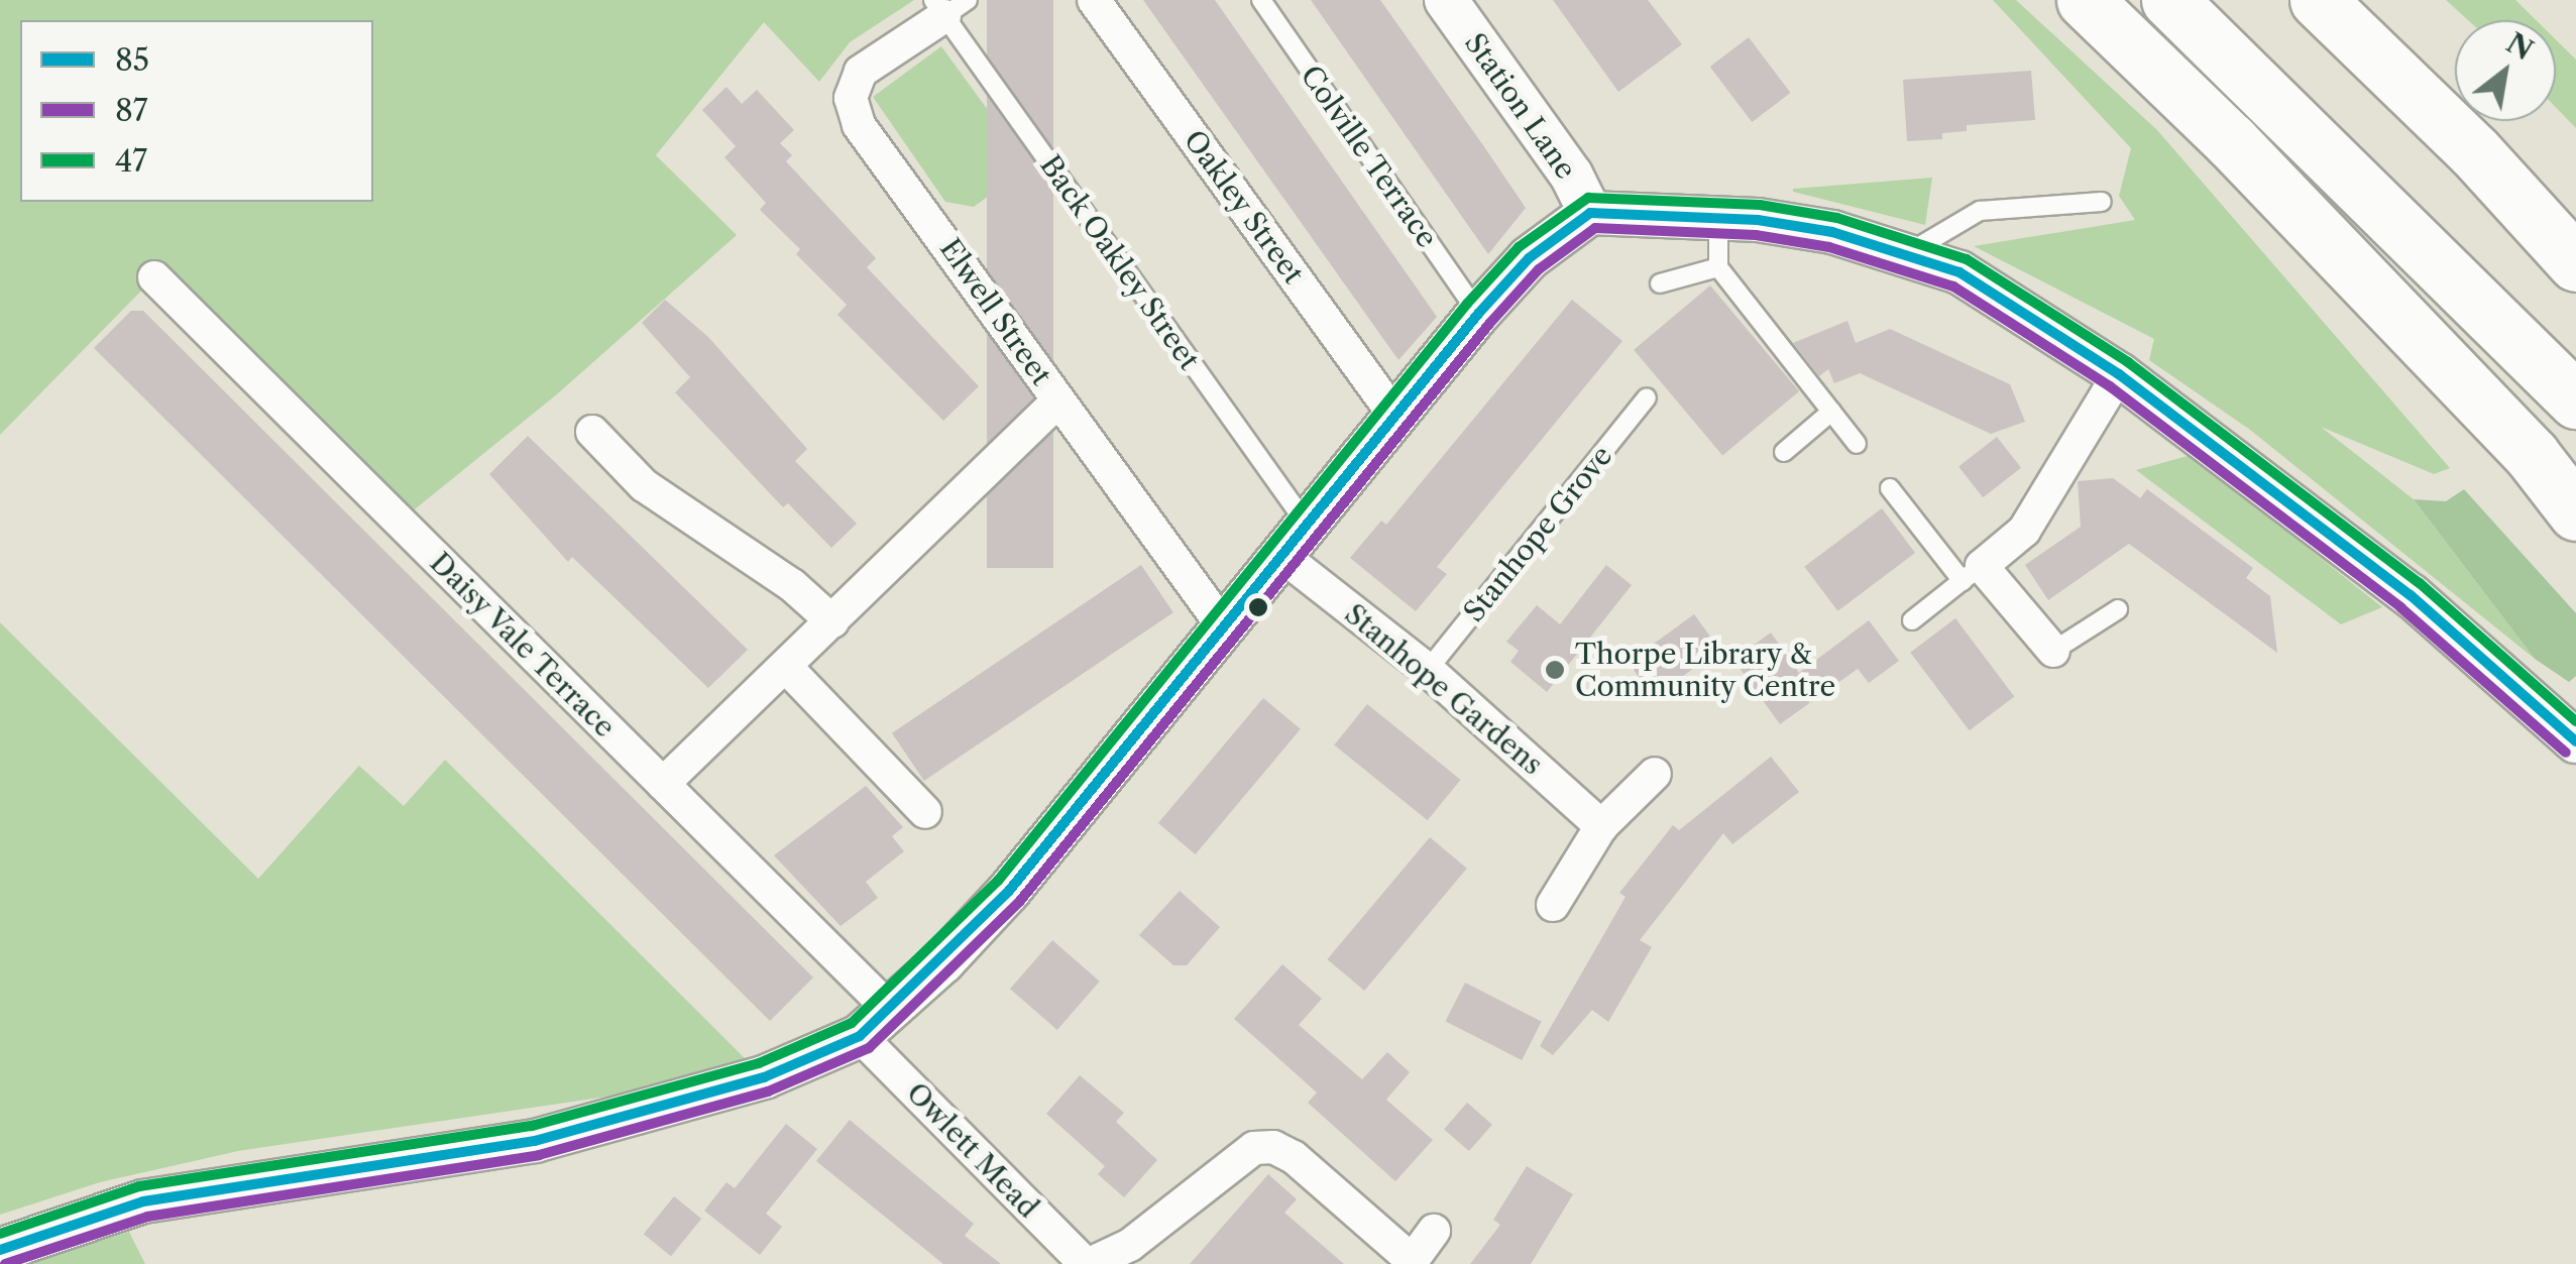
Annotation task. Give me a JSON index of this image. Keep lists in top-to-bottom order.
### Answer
{
  "streets": {
    "street": [
      "Station Lane",
      "Oakley Street",
      "Elwell Street",
      "Daisy Vale Terrace",
      "Stanhope Gardens",
      "Owlett Mead"
    ],
    "lane": ["Colville Terrace", "Back Oakley Street", "Stanhope Grove"]
  },
  "crossings": [
    ["Back Oakley Street", "Elwell Street"],
    ["Back Oakley Street", "Stanhope Gardens"],
    ["Stanhope Grove", "Stanhope Gardens"],
    ["Daisy Vale Terrace", "Owlett Mead"]
  ],
  "places": ["Thorpe Library & Community Centre"],
  "lines": ["transit line 47", "transit line 85", "transit line 87"],
  "legend": ["85", "87", "47"],
  "north": "top right"
}
